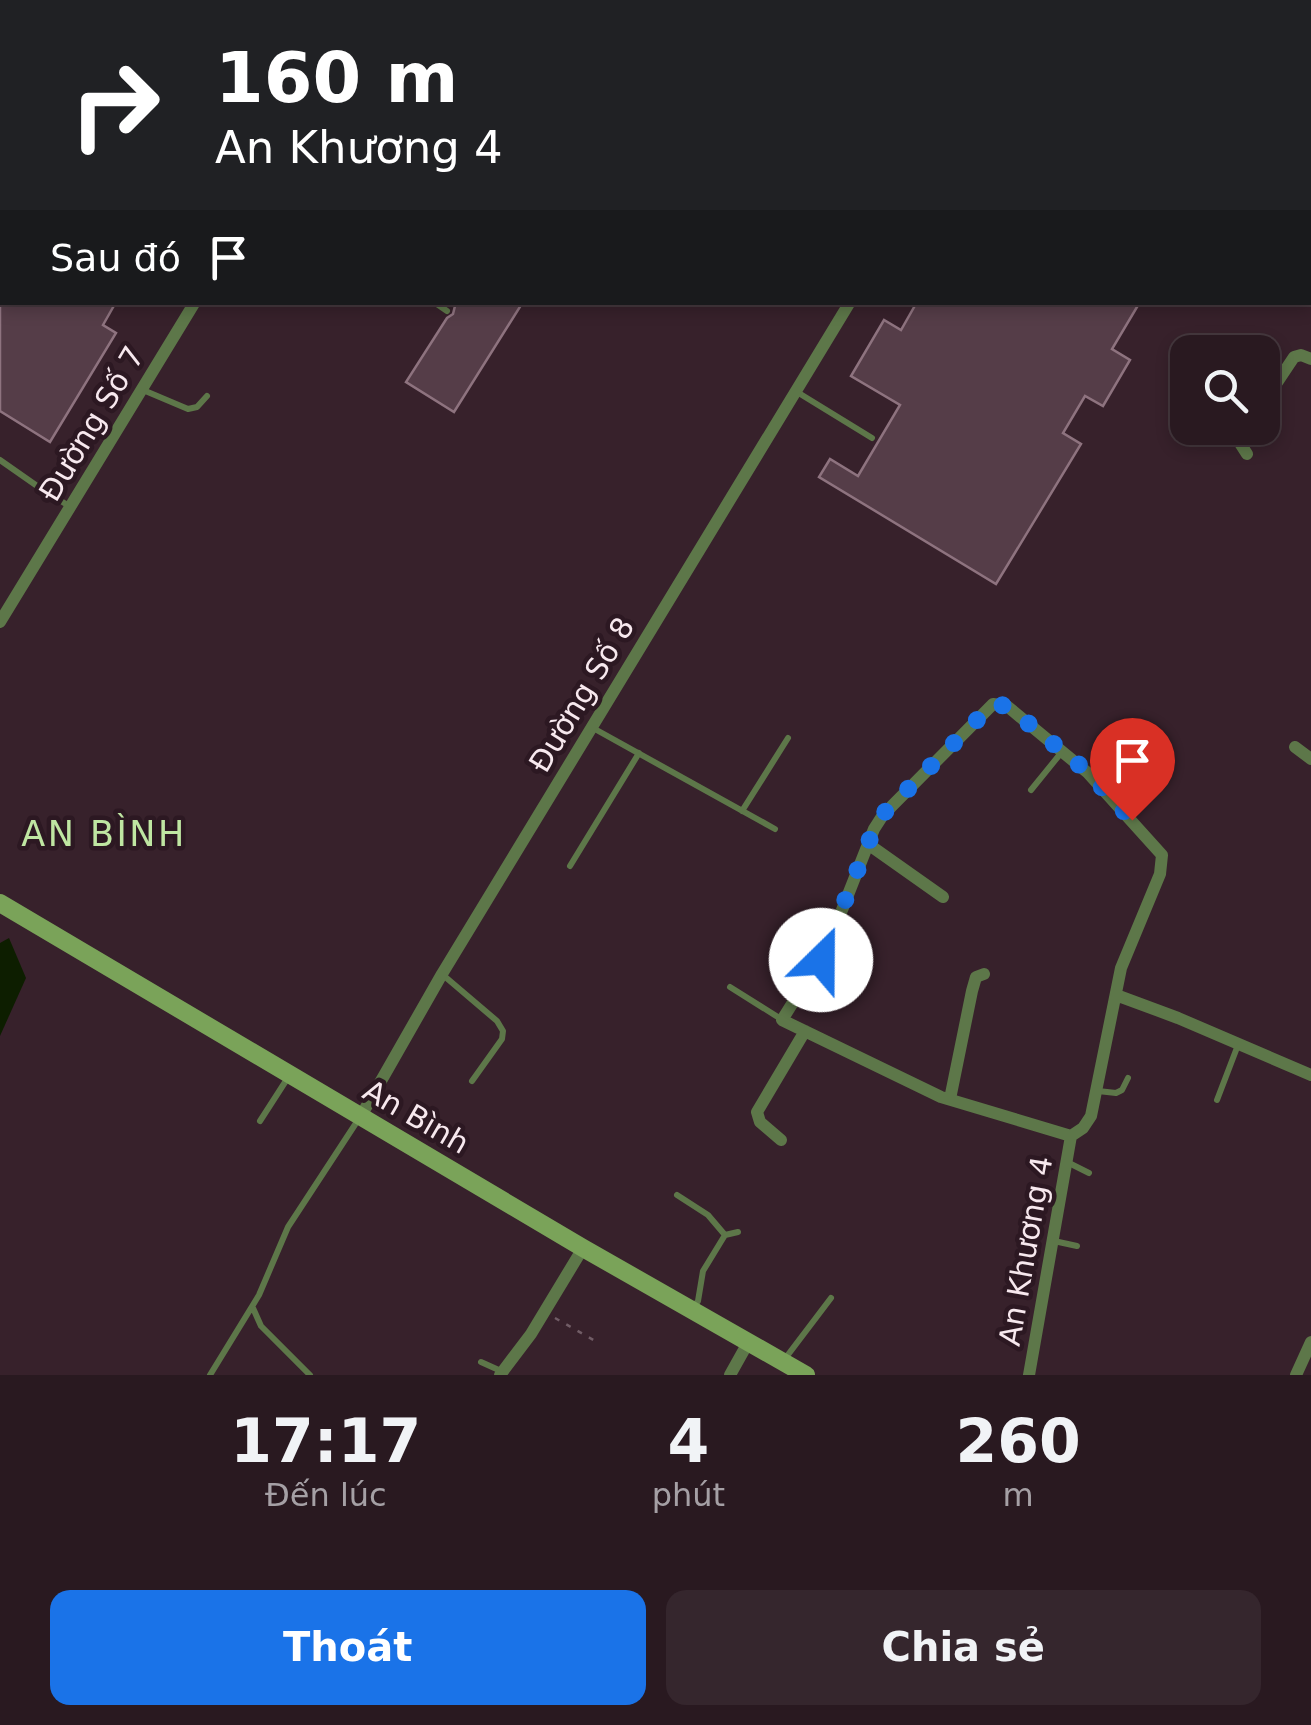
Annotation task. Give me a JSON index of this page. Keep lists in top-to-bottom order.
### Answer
{
  "streets": {
    "main road": ["An Bình"],
    "street": ["Đường Số 7", "Đường Số 8", "An Khương 4"]
  },
  "crossings": [
    ["Đường Số 8", "An Bình"]
  ],
  "districts": ["AN BÌNH"],
  "page": {
    "turn": ["160 m", "An Khương 4"],
    "then": "Sau đó",
    "eta": [
      "17:17",
      "Đến lúc",
      "4",
      "phút",
      "260",
      "m"
    ],
    "buttons": ["Thoát", "Chia sẻ"]
  }
}
